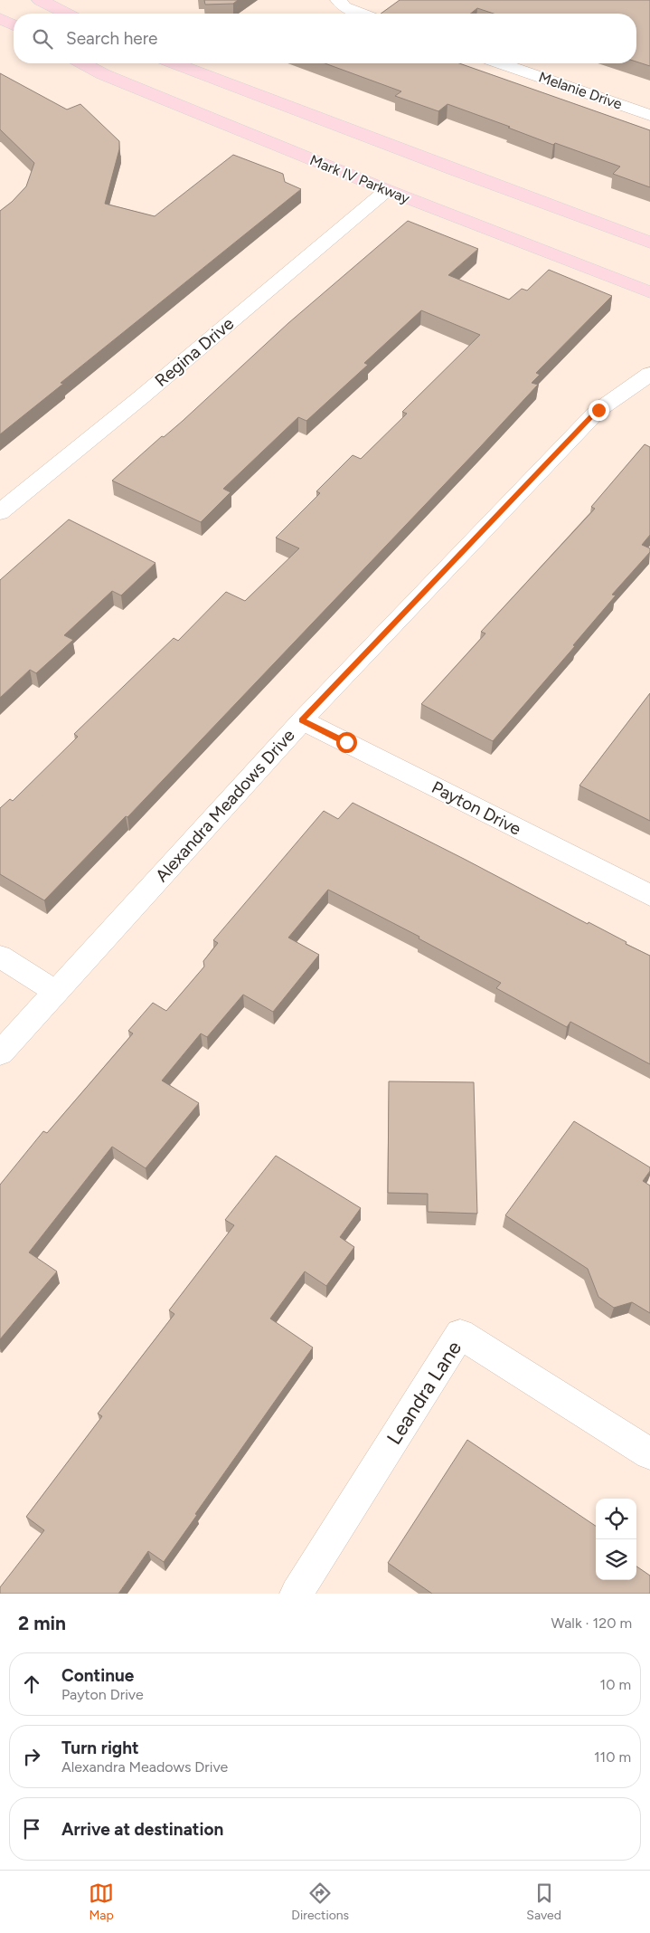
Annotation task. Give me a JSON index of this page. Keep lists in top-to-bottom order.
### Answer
{
  "streets": {
    "main road": ["Mark IV Parkway"],
    "street": [
      "Melanie Drive",
      "Regina Drive",
      "Alexandra Meadows Drive",
      "Payton Drive",
      "Leandra Lane"
    ]
  },
  "crossings": [
    ["Mark IV Parkway", "Regina Drive"],
    ["Alexandra Meadows Drive", "Payton Drive"]
  ],
  "page": {
    "search": "Search here",
    "heading": ["2 min", "Walk · 120 m"],
    "list": [
      ["Continue", "Payton Drive", "10 m"],
      ["Turn right", "Alexandra Meadows Drive", "110 m"],
      "Arrive at destination"
    ],
    "nav": ["Map", "Directions", "Saved"]
  }
}
